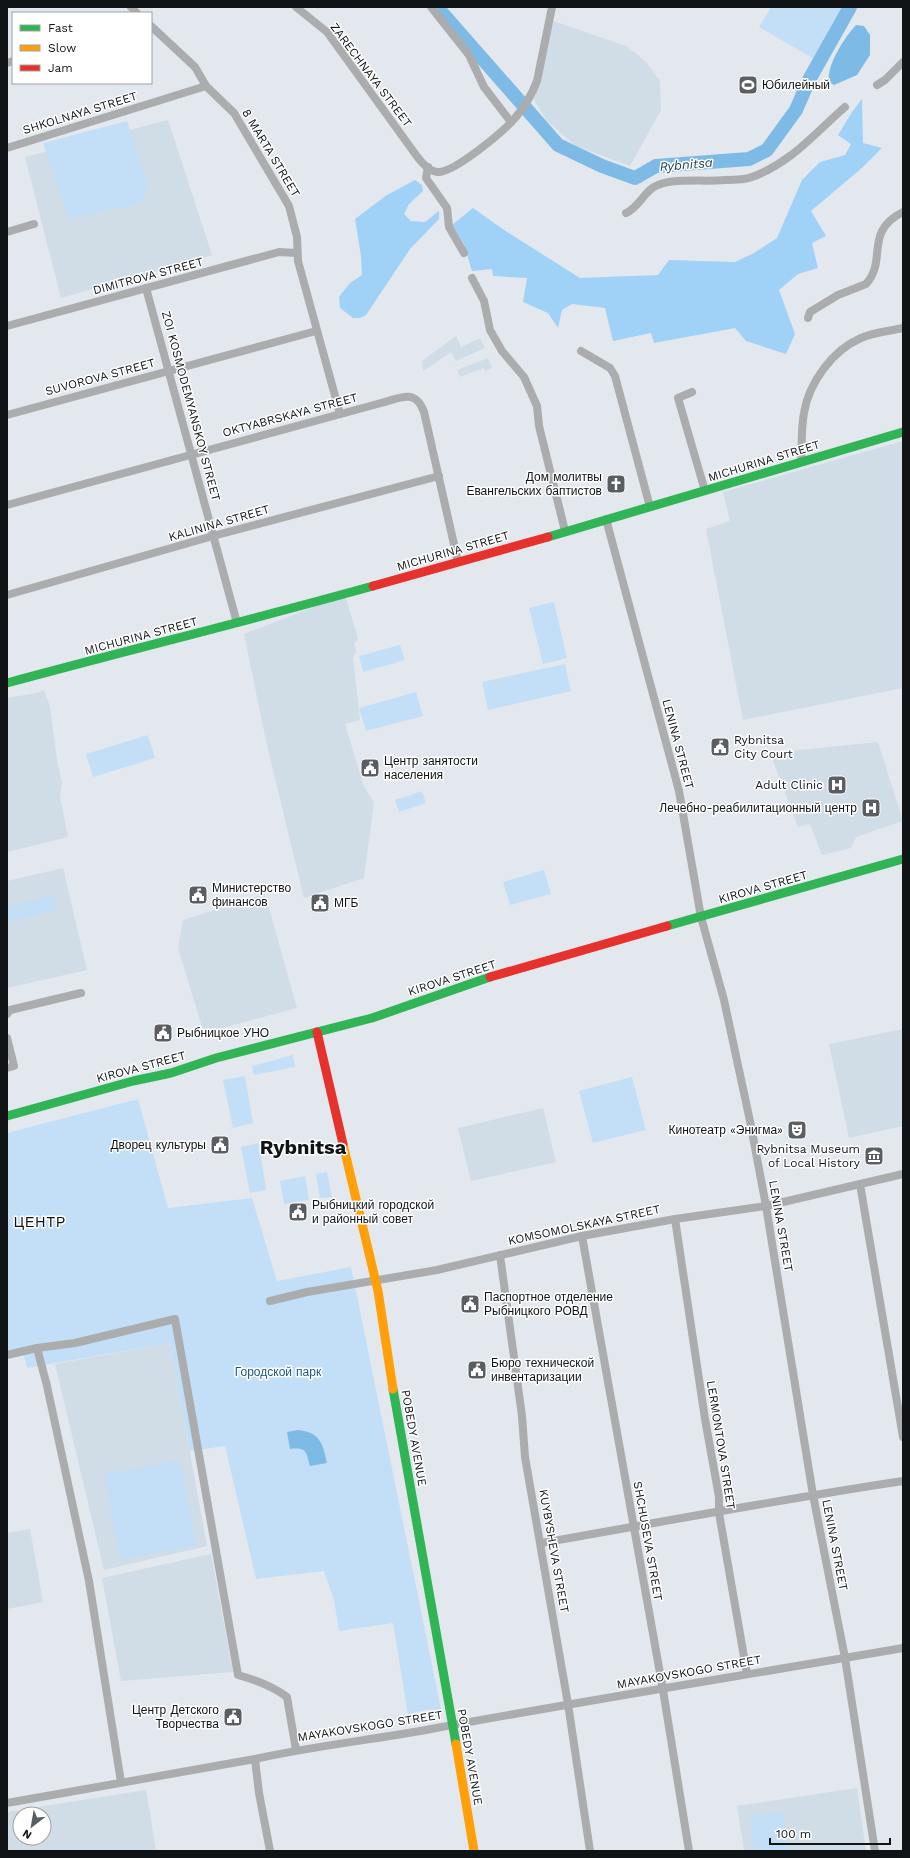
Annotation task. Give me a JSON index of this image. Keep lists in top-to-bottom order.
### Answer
{
  "streets": {
    "street": [
      "ZARECHNAYA STREET",
      "SHKOLNAYA STREET",
      "8 MARTA STREET",
      "DIMITROVA STREET",
      "SUVOROVA STREET",
      "ZOI KOSMODEMYANSKOY STREET",
      "OKTYABRSKAYA STREET",
      "MICHURINA STREET",
      "KALININA STREET",
      "LENINA STREET",
      "KIROVA STREET",
      "KOMSOMOLSKAYA STREET",
      "POBEDY AVENUE",
      "LERMONTOVA STREET",
      "SHCHUSEVA STREET",
      "KUYBYSHEVA STREET",
      "MAYAKOVSKOGO STREET"
    ]
  },
  "crossings": [
    ["SHKOLNAYA STREET", "8 MARTA STREET"],
    ["8 MARTA STREET", "DIMITROVA STREET"],
    ["8 MARTA STREET", "SUVOROVA STREET"],
    ["8 MARTA STREET", "OKTYABRSKAYA STREET"],
    ["DIMITROVA STREET", "ZOI KOSMODEMYANSKOY STREET"],
    ["SUVOROVA STREET", "ZOI KOSMODEMYANSKOY STREET"],
    ["ZOI KOSMODEMYANSKOY STREET", "OKTYABRSKAYA STREET"],
    ["ZOI KOSMODEMYANSKOY STREET", "MICHURINA STREET"],
    ["ZOI KOSMODEMYANSKOY STREET", "KALININA STREET"],
    ["OKTYABRSKAYA STREET", "MICHURINA STREET"],
    ["OKTYABRSKAYA STREET", "KALININA STREET"],
    ["MICHURINA STREET", "LENINA STREET"],
    ["LENINA STREET", "KIROVA STREET"],
    ["LENINA STREET", "KOMSOMOLSKAYA STREET"],
    ["LENINA STREET", "MAYAKOVSKOGO STREET"],
    ["KIROVA STREET", "POBEDY AVENUE"],
    ["KOMSOMOLSKAYA STREET", "POBEDY AVENUE"],
    ["KOMSOMOLSKAYA STREET", "LERMONTOVA STREET"],
    ["KOMSOMOLSKAYA STREET", "SHCHUSEVA STREET"],
    ["KOMSOMOLSKAYA STREET", "KUYBYSHEVA STREET"],
    ["POBEDY AVENUE", "MAYAKOVSKOGO STREET"],
    ["LERMONTOVA STREET", "MAYAKOVSKOGO STREET"],
    ["SHCHUSEVA STREET", "MAYAKOVSKOGO STREET"],
    ["KUYBYSHEVA STREET", "MAYAKOVSKOGO STREET"]
  ],
  "districts": ["Rybnitsa", "ЦЕНТР"],
  "water": ["Rybnitsa"],
  "parks": ["Городской парк"],
  "places": {
    "sports": ["Юбилейный"],
    "church": ["Дом молитвы Евангельских баптистов"],
    "public building": [
      "Rybnitsa City Court",
      "Центр занятости населения",
      "Министерство финансов",
      "МГБ",
      "Рыбницкое УНО",
      "Дворец культуры",
      "Рыбницкий городской и районный совет",
      "Паспортное отделение Рыбницкого РОВД",
      "Бюро технической инвентаризации",
      "Центр Детского Творчества"
    ],
    "hospital": ["Adult Clinic", "Лечебно-реабилитационный центр"],
    "theatre": ["Кинотеатр «Энигма»"],
    "museum": ["Rybnitsa Museum of Local History"]
  },
  "legend": ["Fast", "Slow", "Jam"],
  "scale_bar": "100 m",
  "north": "bottom left"
}
